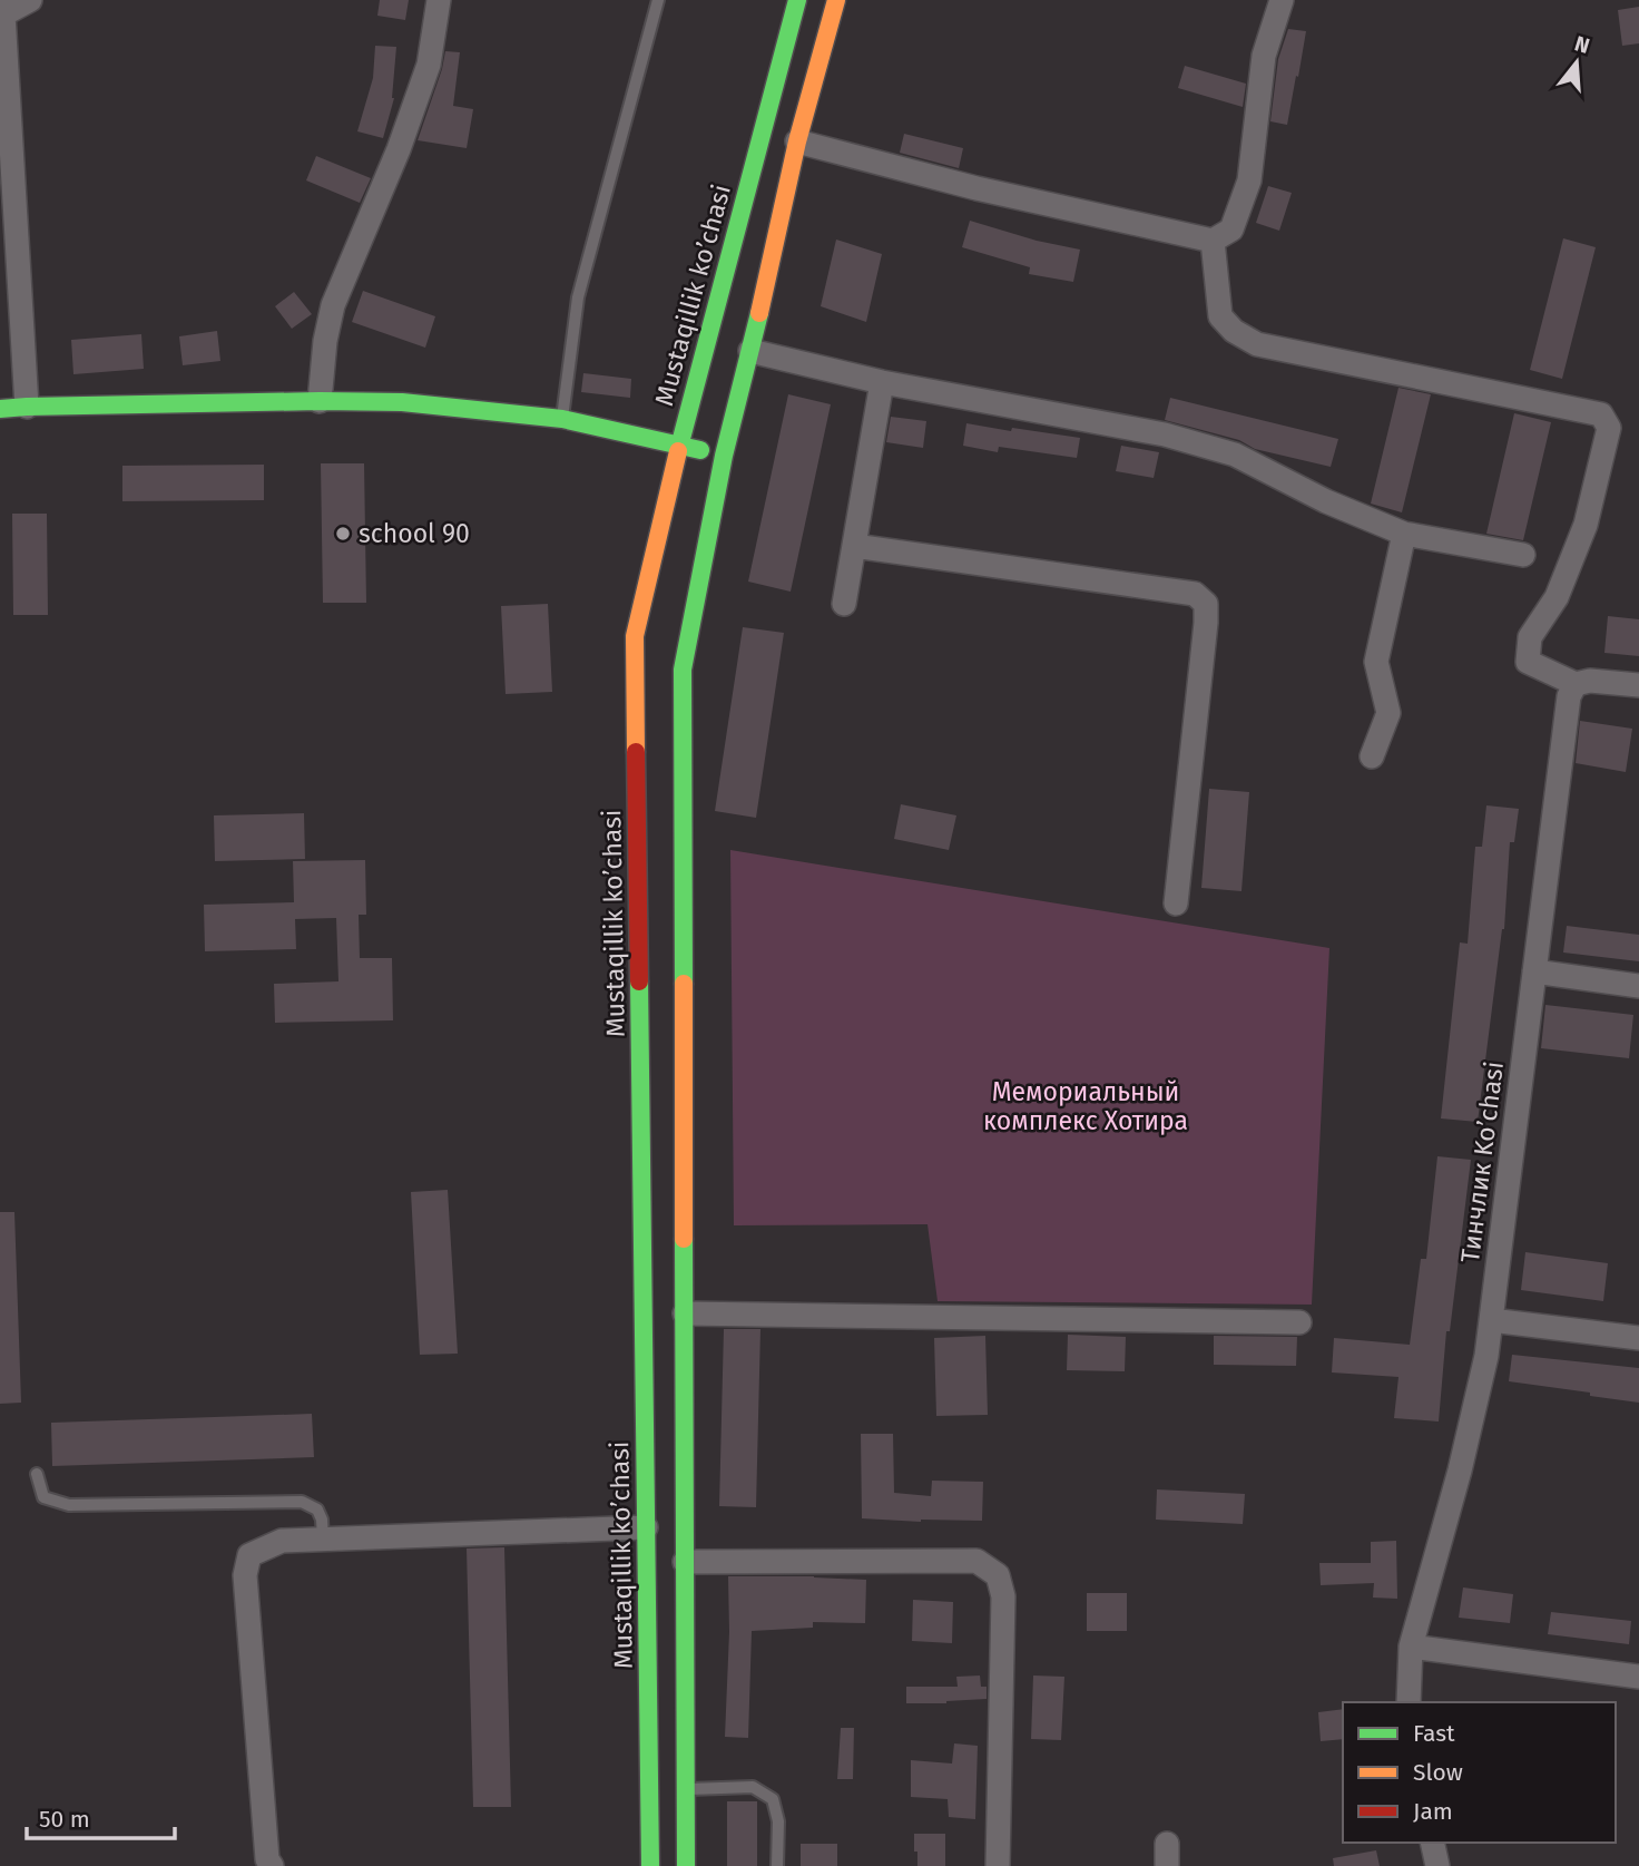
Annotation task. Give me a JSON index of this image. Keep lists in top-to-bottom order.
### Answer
{
  "streets": {
    "main road": ["Mustaqillik ko’chasi"],
    "street": ["Тинчлик Ko’chasi"]
  },
  "parks": ["Мемориальный комплекс Хотира"],
  "places": ["school 90"],
  "legend": ["Fast", "Slow", "Jam"],
  "scale_bar": "50 m",
  "north": "top"
}
